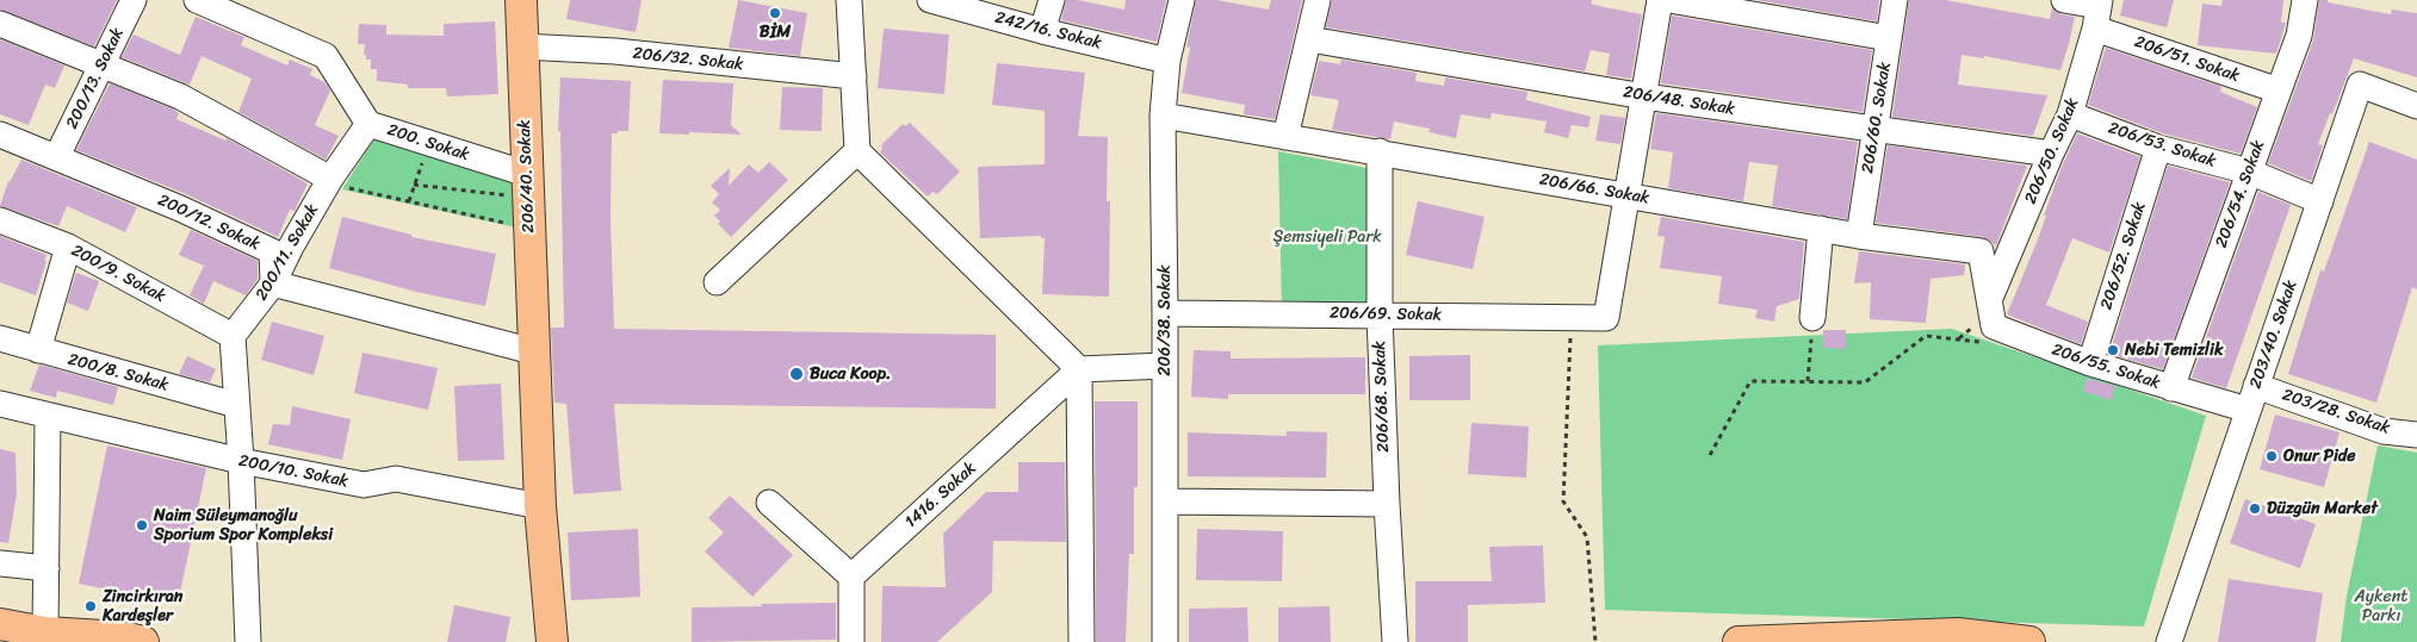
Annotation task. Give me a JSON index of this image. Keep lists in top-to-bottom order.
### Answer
{
  "streets": {
    "main road": ["206/40. Sokak"],
    "street": [
      "242/16. Sokak",
      "206/32. Sokak",
      "206/51. Sokak",
      "200/13. Sokak",
      "206/48. Sokak",
      "206/60. Sokak",
      "200. Sokak",
      "206/53. Sokak",
      "206/50. Sokak",
      "206/66. Sokak",
      "206/54. Sokak",
      "200/12. Sokak",
      "200/11. Sokak",
      "206/52. Sokak",
      "200/9. Sokak",
      "206/69. Sokak",
      "206/38. Sokak",
      "203/40. Sokak",
      "206/55. Sokak",
      "200/8. Sokak",
      "206/68. Sokak",
      "203/28. Sokak",
      "200/10. Sokak",
      "1416. Sokak"
    ]
  },
  "crossings": [
    ["242/16. Sokak", "206/38. Sokak"],
    ["206/32. Sokak", "206/40. Sokak"],
    ["206/51. Sokak", "206/50. Sokak"],
    ["206/51. Sokak", "206/54. Sokak"],
    ["200/13. Sokak", "200/12. Sokak"],
    ["206/48. Sokak", "206/60. Sokak"],
    ["206/48. Sokak", "206/50. Sokak"],
    ["206/60. Sokak", "206/66. Sokak"],
    ["200. Sokak", "206/40. Sokak"],
    ["200. Sokak", "200/11. Sokak"],
    ["206/53. Sokak", "206/50. Sokak"],
    ["206/53. Sokak", "206/54. Sokak"],
    ["206/53. Sokak", "206/52. Sokak"],
    ["206/53. Sokak", "203/40. Sokak"],
    ["206/50. Sokak", "206/66. Sokak"],
    ["206/50. Sokak", "206/55. Sokak"],
    ["206/40. Sokak", "200/10. Sokak"],
    ["206/66. Sokak", "206/69. Sokak"],
    ["206/66. Sokak", "206/38. Sokak"],
    ["206/66. Sokak", "206/55. Sokak"],
    ["206/66. Sokak", "206/68. Sokak"],
    ["206/54. Sokak", "206/55. Sokak"],
    ["200/12. Sokak", "200/11. Sokak"],
    ["200/11. Sokak", "200/9. Sokak"],
    ["206/52. Sokak", "206/55. Sokak"],
    ["206/69. Sokak", "206/38. Sokak"],
    ["206/69. Sokak", "206/68. Sokak"],
    ["203/40. Sokak", "206/55. Sokak"],
    ["203/40. Sokak", "203/28. Sokak"],
    ["206/55. Sokak", "203/28. Sokak"]
  ],
  "parks": ["Şemsiyeli Park", "Aykent Parkı"],
  "places": [
    "BİM",
    "Nebi Temizlik",
    "Buca Koop.",
    "Onur Pide",
    "Düzgün Market",
    "Naim Süleymanoğlu Sporium Spor Kompleksi",
    "Zincirkıran Kardeşler"
  ]
}
